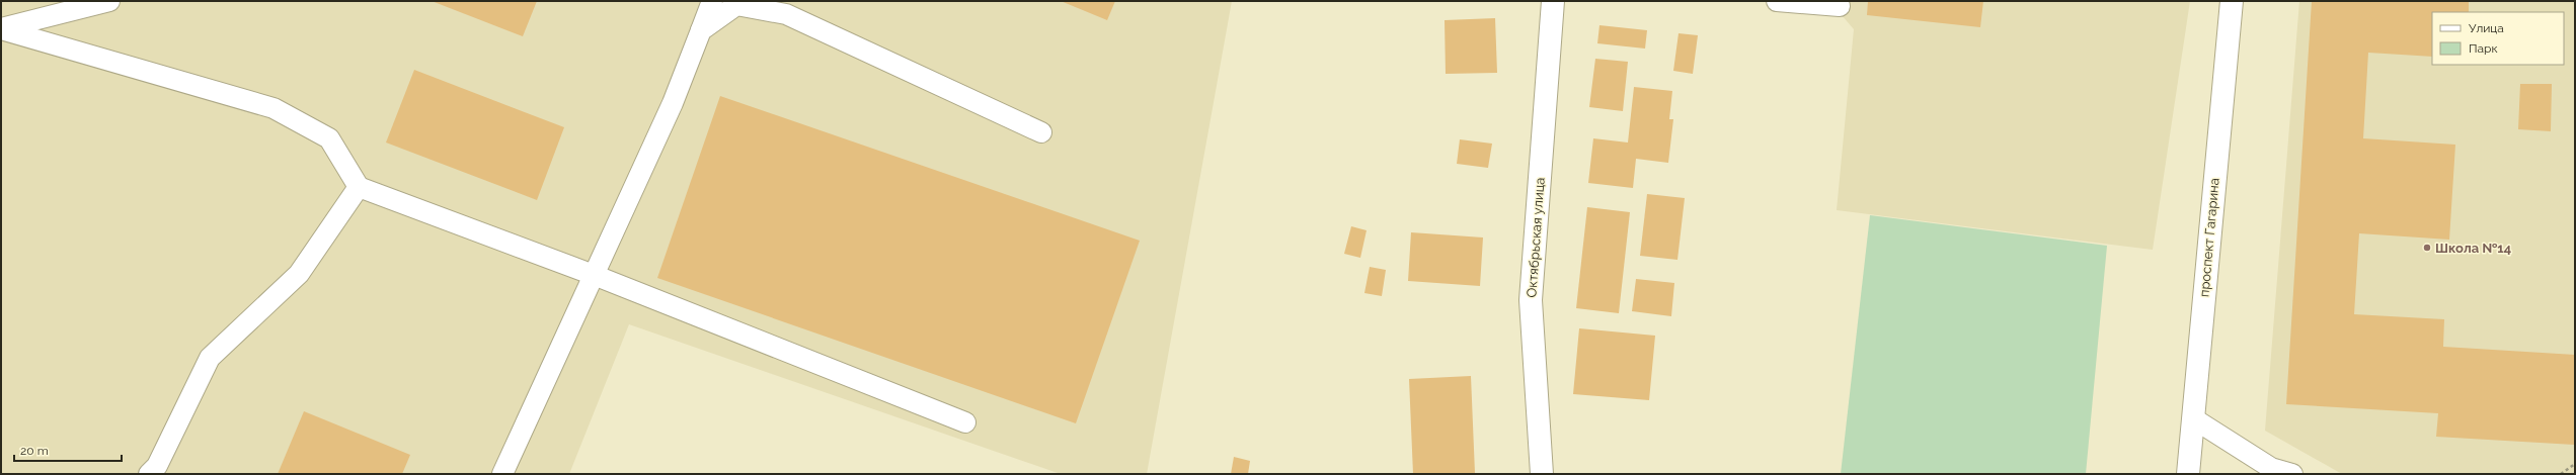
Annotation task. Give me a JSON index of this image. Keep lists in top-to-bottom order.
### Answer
{
  "streets": {
    "street": ["Октябрьская улица", "проспект Гагарина"]
  },
  "places": ["Школа №14"],
  "legend": ["Улица", "Парк"],
  "scale_bar": "20 m"
}
